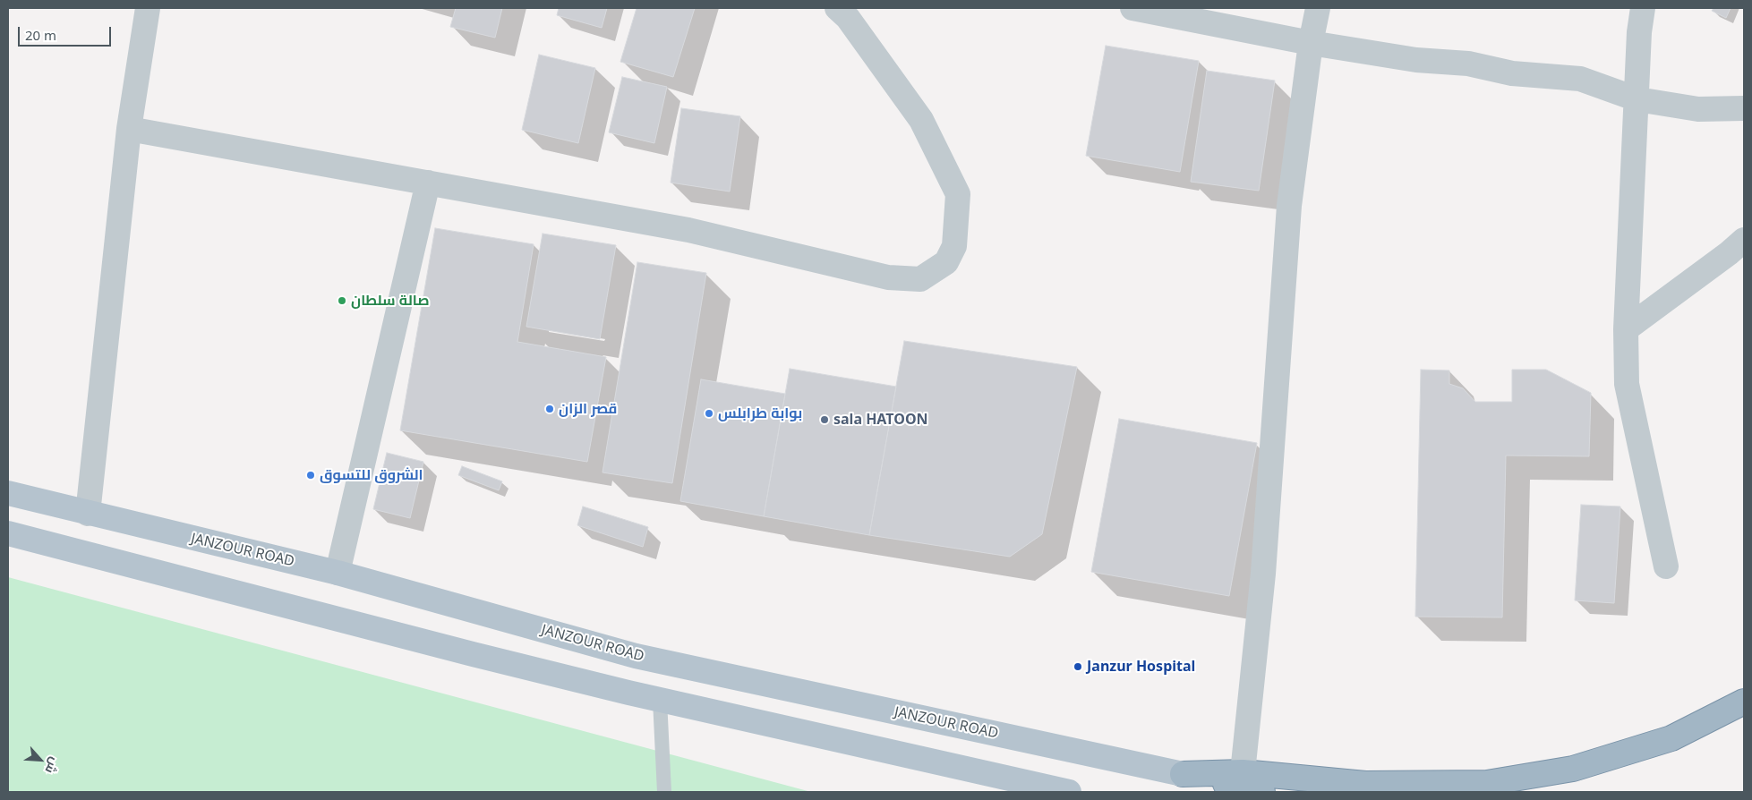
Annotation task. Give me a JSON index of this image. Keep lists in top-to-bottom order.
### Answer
{
  "streets": {
    "main road": ["JANZOUR ROAD"]
  },
  "places": [
    "صالة سلطان",
    "قصر الزان",
    "بوابة طرابلس",
    "sala HATOON",
    "الشروق للتسوق",
    "Janzur Hospital"
  ],
  "scale_bar": "20 m",
  "north": "bottom right"
}
